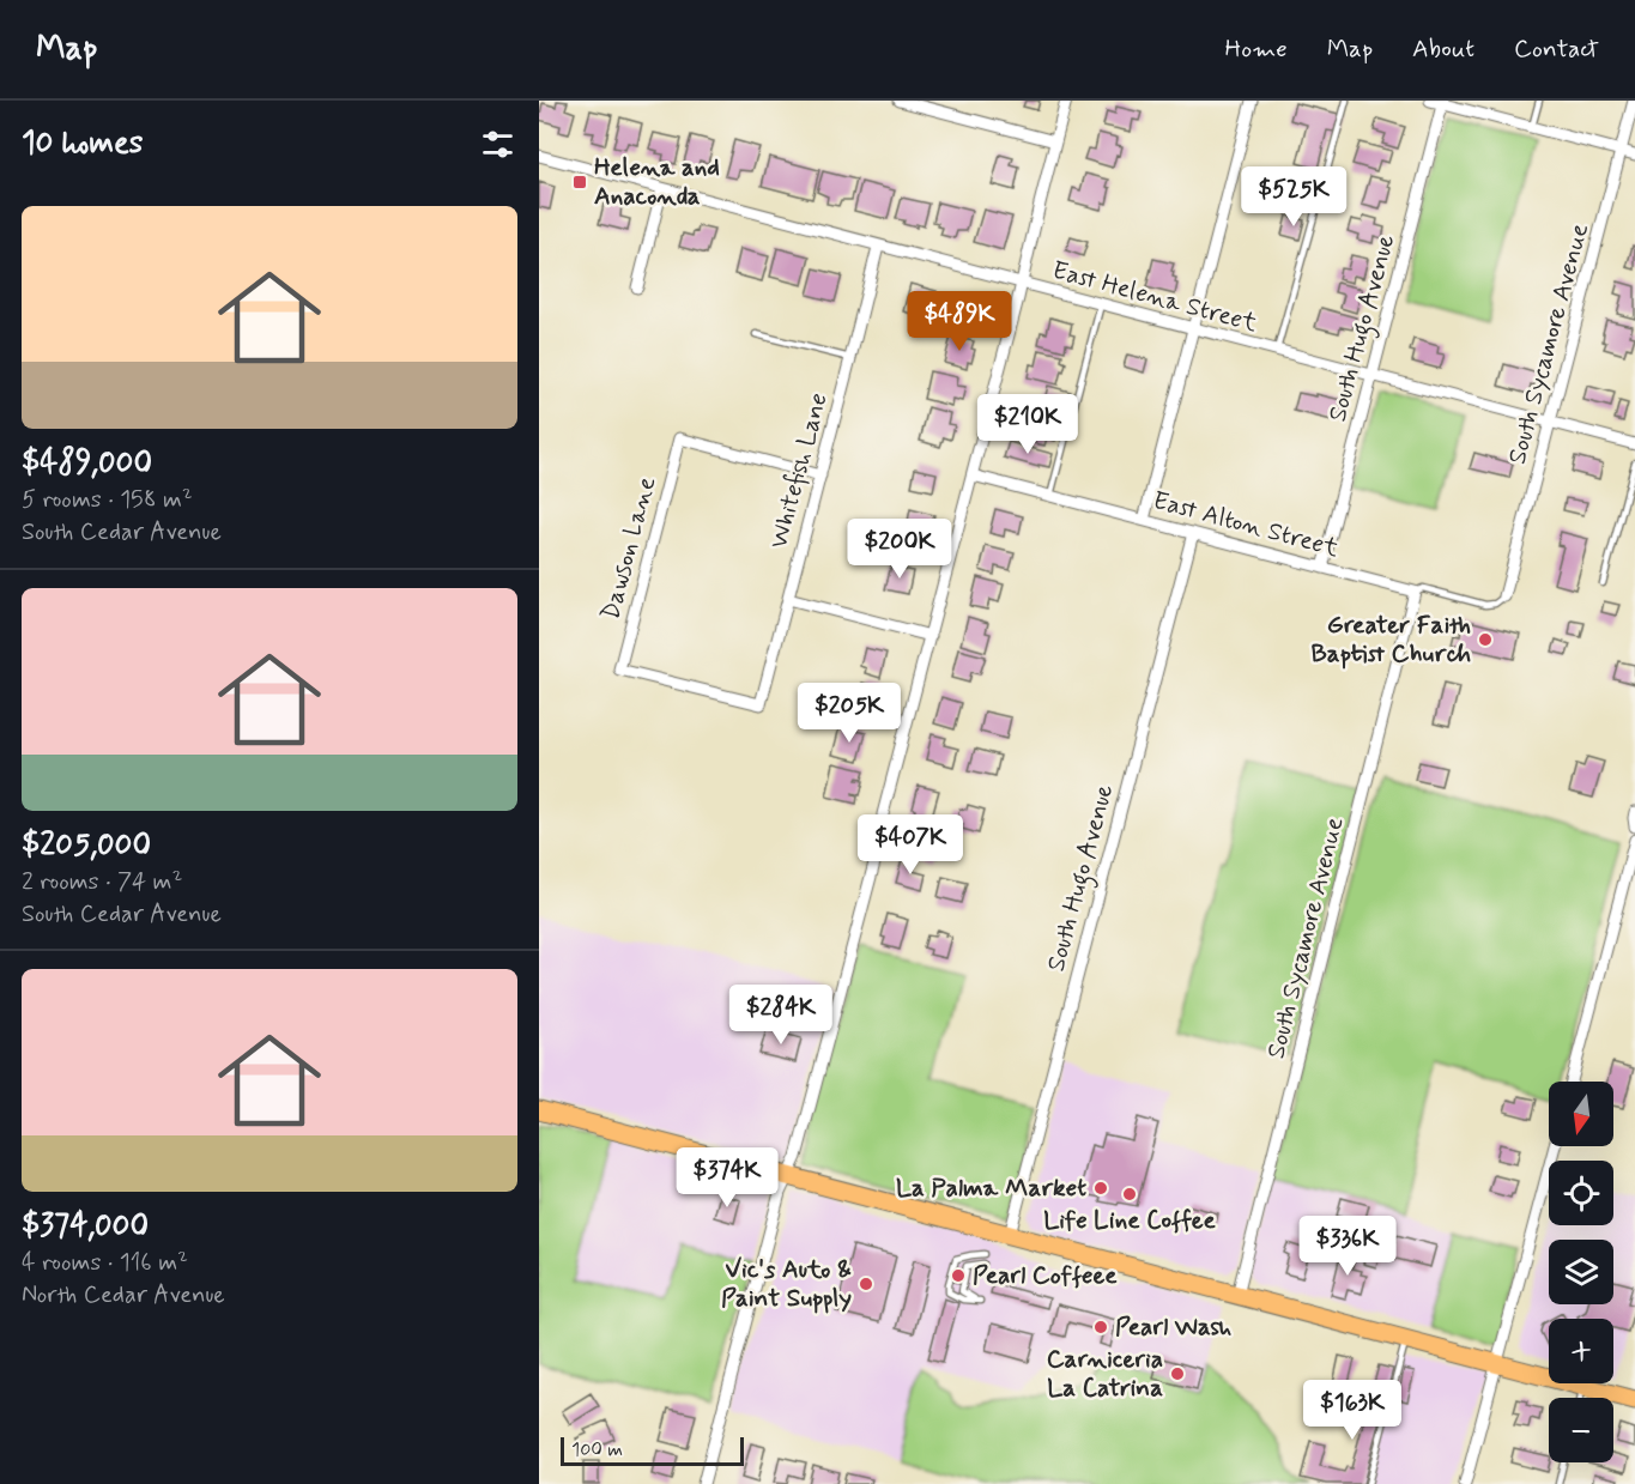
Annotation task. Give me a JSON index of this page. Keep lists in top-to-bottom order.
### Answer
{
  "streets": {
    "street": [
      "East Helena Street",
      "South Hugo Avenue",
      "South Sycamore Avenue",
      "Whitefish Lane",
      "East Alton Street",
      "Dawson Lane"
    ]
  },
  "crossings": [
    ["East Helena Street", "South Hugo Avenue"],
    ["East Helena Street", "South Sycamore Avenue"],
    ["East Helena Street", "Whitefish Lane"],
    ["South Hugo Avenue", "East Alton Street"],
    ["South Sycamore Avenue", "East Alton Street"],
    ["Whitefish Lane", "Dawson Lane"]
  ],
  "places": {
    "transit": ["Helena and Anaconda"],
    "other": [
      "Greater Faith Baptist Church",
      "La Palma Market",
      "Life Line Coffee",
      "Pearl Coffeee",
      "Vic's Auto & Paint Supply",
      "Pearl Wash",
      "Carniceria La Catrina"
    ]
  },
  "scale_bar": "100 m",
  "north": "bottom",
  "page": {
    "header": "Map",
    "nav": [
      "Home",
      "Map",
      "About",
      "Contact"
    ],
    "heading": "10 homes",
    "price": [
      "$525K",
      "$489K",
      "$210K",
      "$200K",
      "$205K",
      "$407K",
      "$284K",
      "$374K",
      "$336K",
      "$163K"
    ],
    "list": [
      {
        "name": "$489,000",
        "note": "5 rooms · 158 m² · South Cedar Avenue"
      },
      {
        "name": "$205,000",
        "note": "2 rooms · 74 m² · South Cedar Avenue"
      },
      {
        "name": "$374,000",
        "note": "4 rooms · 116 m² · North Cedar Avenue"
      }
    ],
    "map_buttons": ["+", "−"],
    "scale": "100 m"
  }
}
